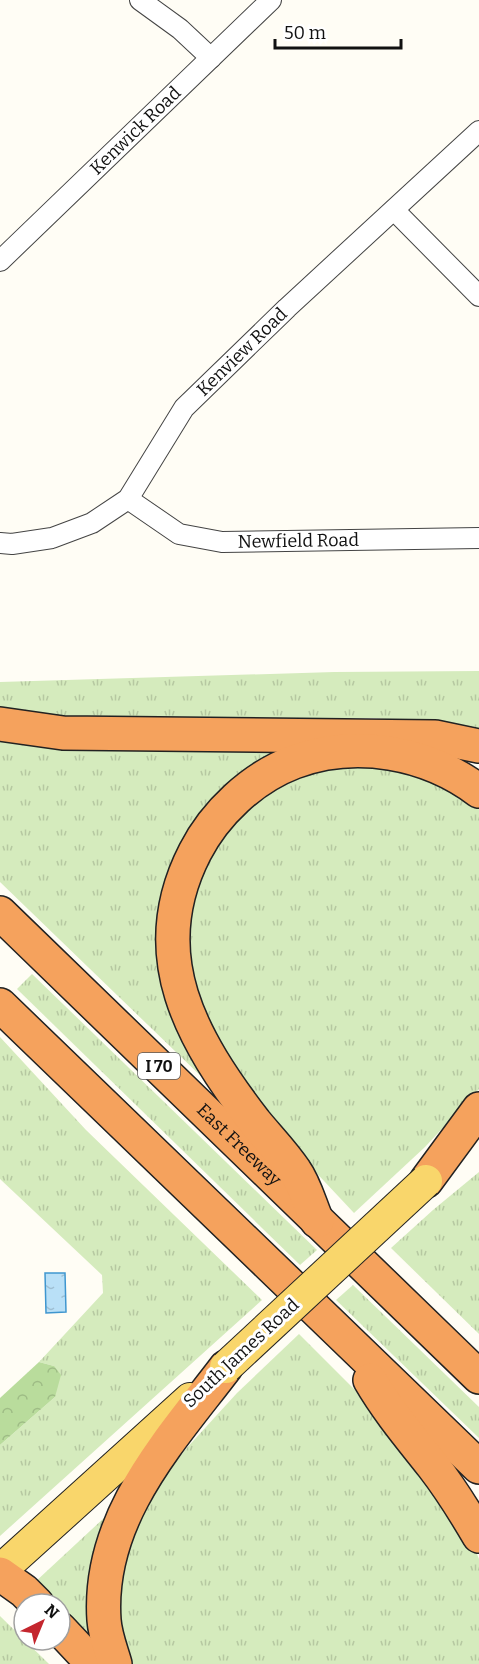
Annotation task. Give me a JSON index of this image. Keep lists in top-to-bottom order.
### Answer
{
  "streets": {
    "highway": ["I 70", "East Freeway"],
    "main road": ["South James Road"],
    "street": ["Kenwick Road", "Kenview Road", "Newfield Road"]
  },
  "crossings": [
    ["Kenview Road", "Newfield Road"]
  ],
  "scale_bar": "50 m",
  "north": "top right"
}
